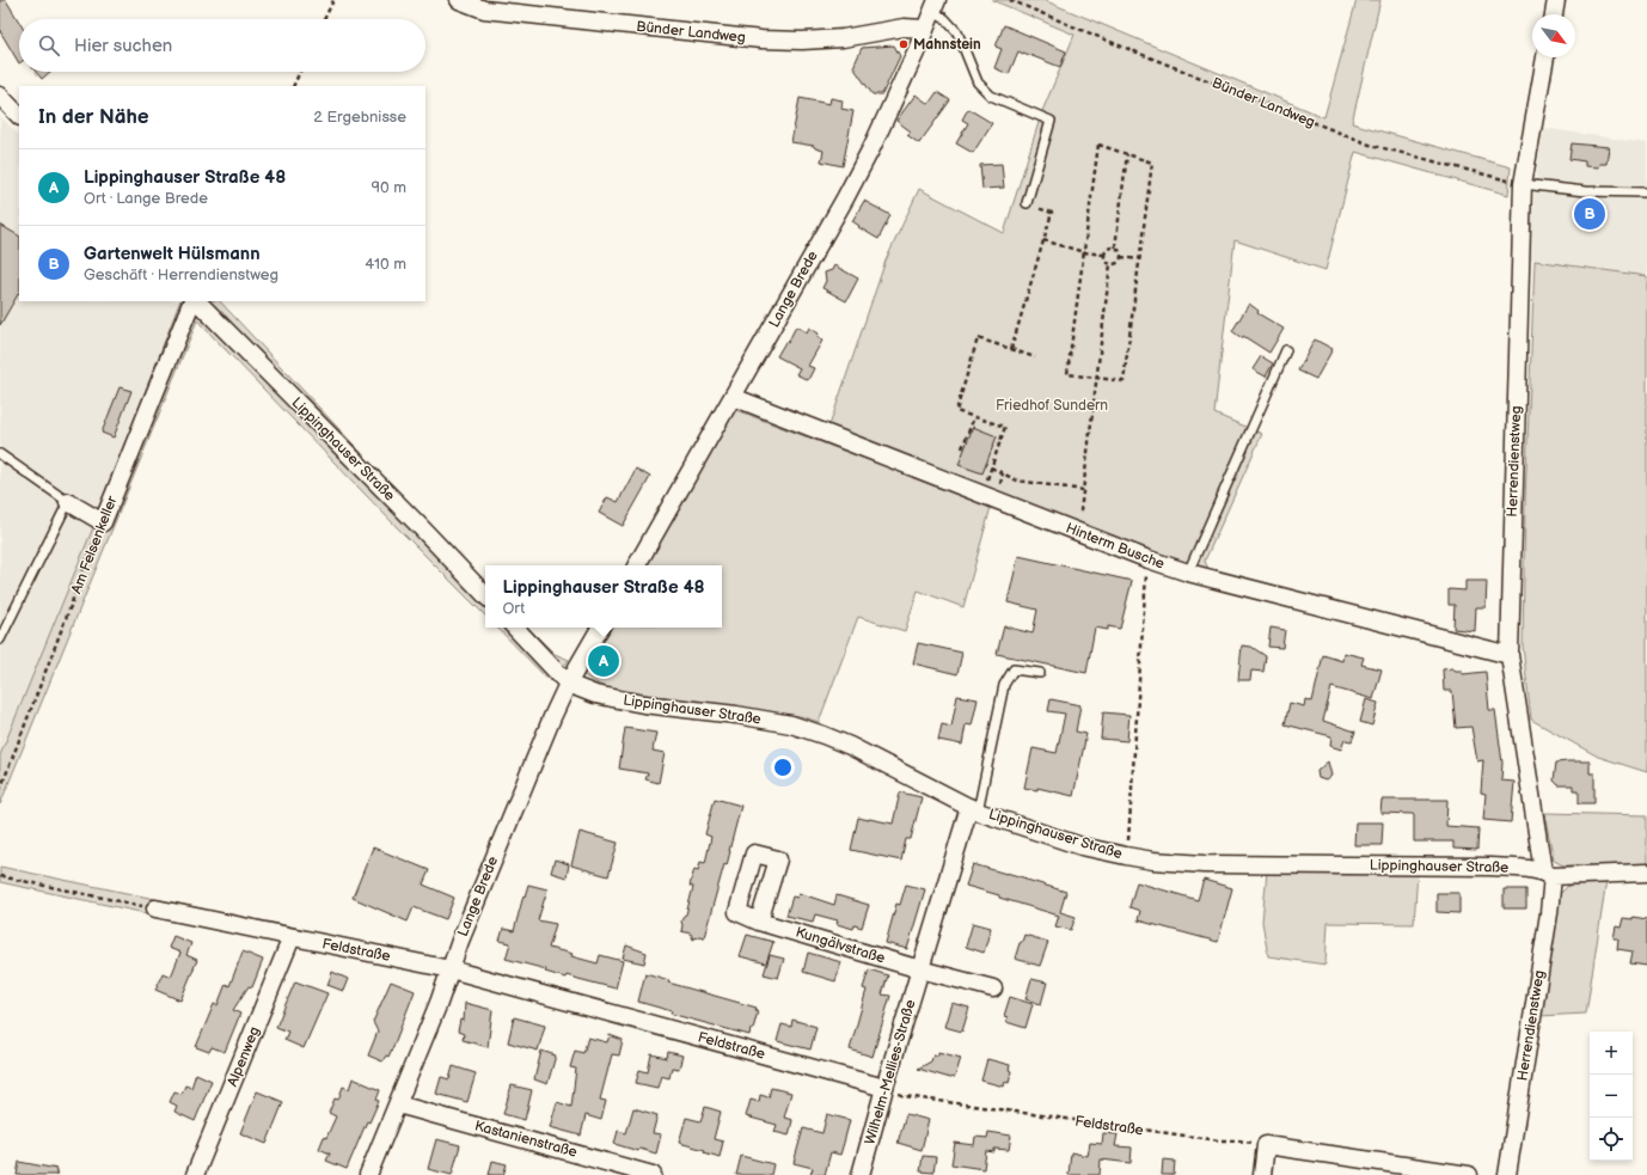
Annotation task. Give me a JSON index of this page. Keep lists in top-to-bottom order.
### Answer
{
  "streets": {
    "street": [
      "Bünder Landweg",
      "Lange Brede",
      "Lippinghauser Straße",
      "Herrendienstweg",
      "Am Felsenkeller",
      "Hinterm Busche",
      "Kungälvstraße",
      "Feldstraße",
      "Alpenweg",
      "Wilhelm-Mellies-Straße",
      "Kastanienstraße"
    ]
  },
  "crossings": [
    ["Bünder Landweg", "Lange Brede"],
    ["Bünder Landweg", "Herrendienstweg"],
    ["Lange Brede", "Lippinghauser Straße"],
    ["Lange Brede", "Hinterm Busche"],
    ["Lange Brede", "Feldstraße"],
    ["Lange Brede", "Kastanienstraße"],
    ["Lippinghauser Straße", "Herrendienstweg"],
    ["Lippinghauser Straße", "Wilhelm-Mellies-Straße"],
    ["Herrendienstweg", "Hinterm Busche"],
    ["Kungälvstraße", "Wilhelm-Mellies-Straße"],
    ["Feldstraße", "Alpenweg"],
    ["Feldstraße", "Wilhelm-Mellies-Straße"]
  ],
  "parks": ["Friedhof Sundern"],
  "places": ["Mahnstein"],
  "north": "bottom right",
  "page": {
    "search": "Hier suchen",
    "heading": ["In der Nähe", "2 Ergebnisse"],
    "list": [
      {
        "mark": "A",
        "name": "Lippinghauser Straße 48",
        "note": "Ort · Lange Brede",
        "value": "90 m"
      },
      {
        "mark": "B",
        "name": "Gartenwelt Hülsmann",
        "note": "Geschäft · Herrendienstweg",
        "value": "410 m"
      }
    ],
    "pins": ["B", "A"],
    "popup": ["Lippinghauser Straße 48", "Ort"],
    "map_buttons": ["+", "−"]
  }
}
